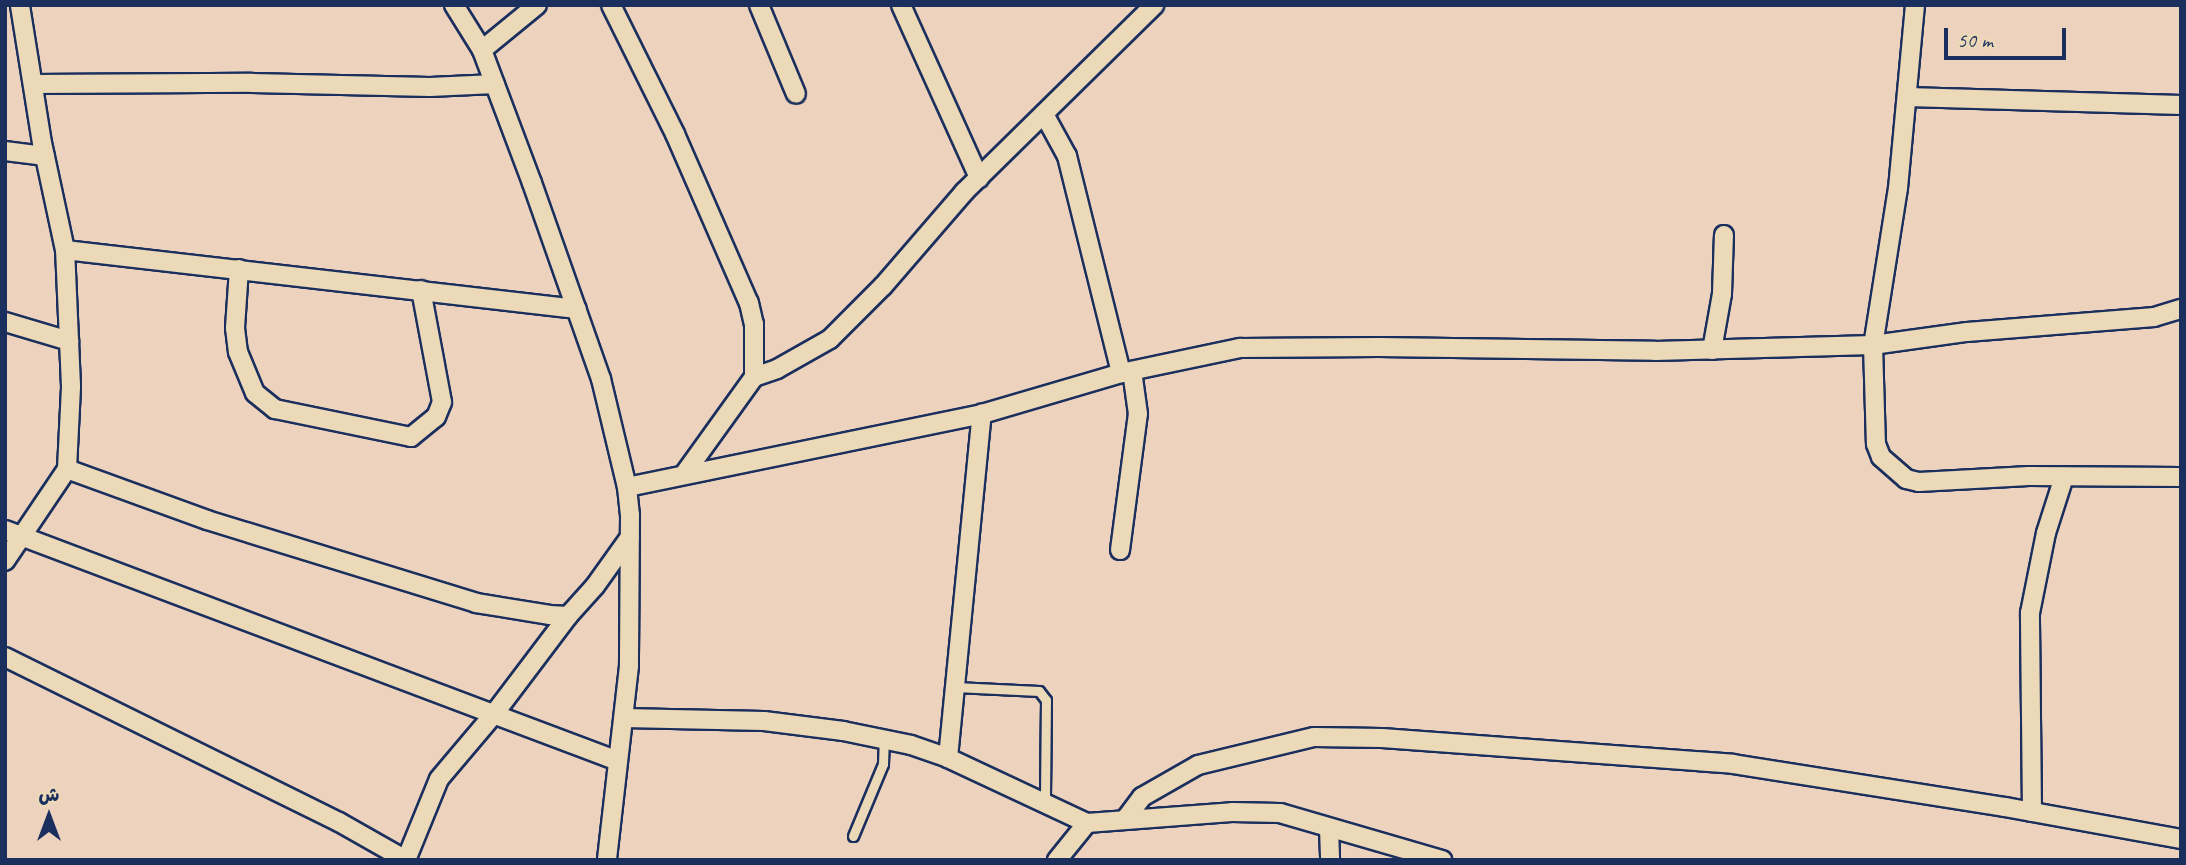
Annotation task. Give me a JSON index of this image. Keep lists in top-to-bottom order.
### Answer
{
  "scale_bar": "50 m",
  "north": "top"
}
